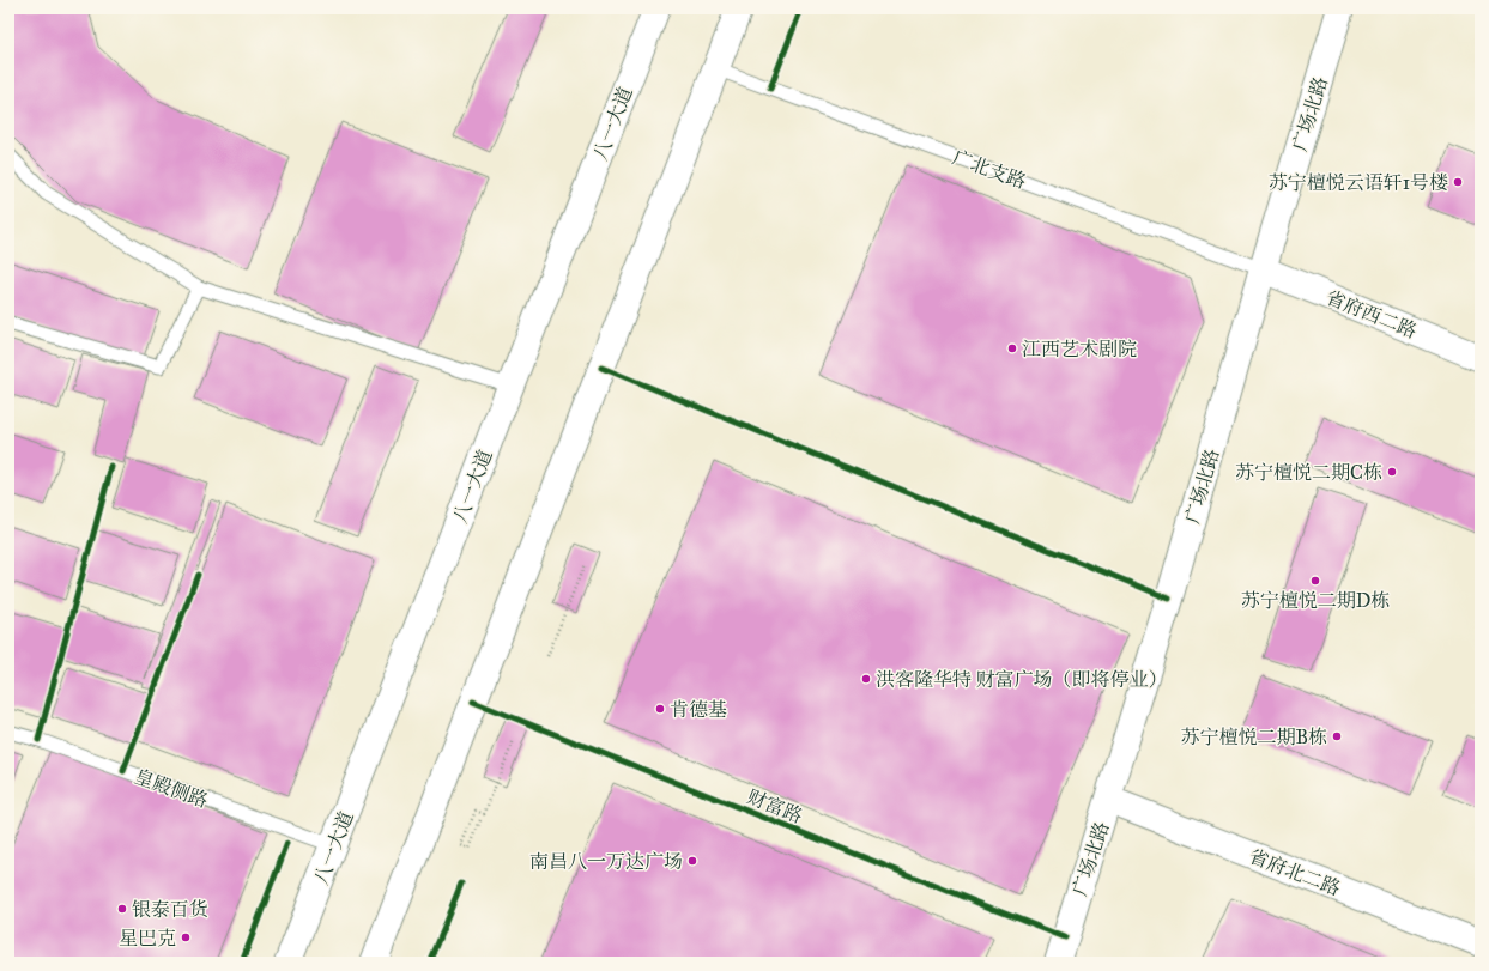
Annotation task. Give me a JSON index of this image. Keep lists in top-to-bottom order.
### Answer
{
  "streets": {
    "main road": [
      "广场北路",
      "八一大道",
      "省府西二路",
      "省府北二路"
    ],
    "lane": ["广北支路", "皇殿侧路"],
    "cycle path": ["财富路"]
  },
  "crossings": [
    ["广场北路", "广北支路"],
    ["广场北路", "省府西二路"],
    ["广场北路", "省府北二路"],
    ["八一大道", "皇殿侧路"],
    ["广北支路", "省府西二路"]
  ],
  "places": [
    "苏宁檀悦云语轩1号楼",
    "江西艺术剧院",
    "苏宁檀悦二期C栋",
    "苏宁檀悦二期D栋",
    "洪客隆华特 财富广场（即将停业）",
    "肯德基",
    "苏宁檀悦二期B栋",
    "南昌八一万达广场",
    "银泰百货",
    "星巴克"
  ]
}
